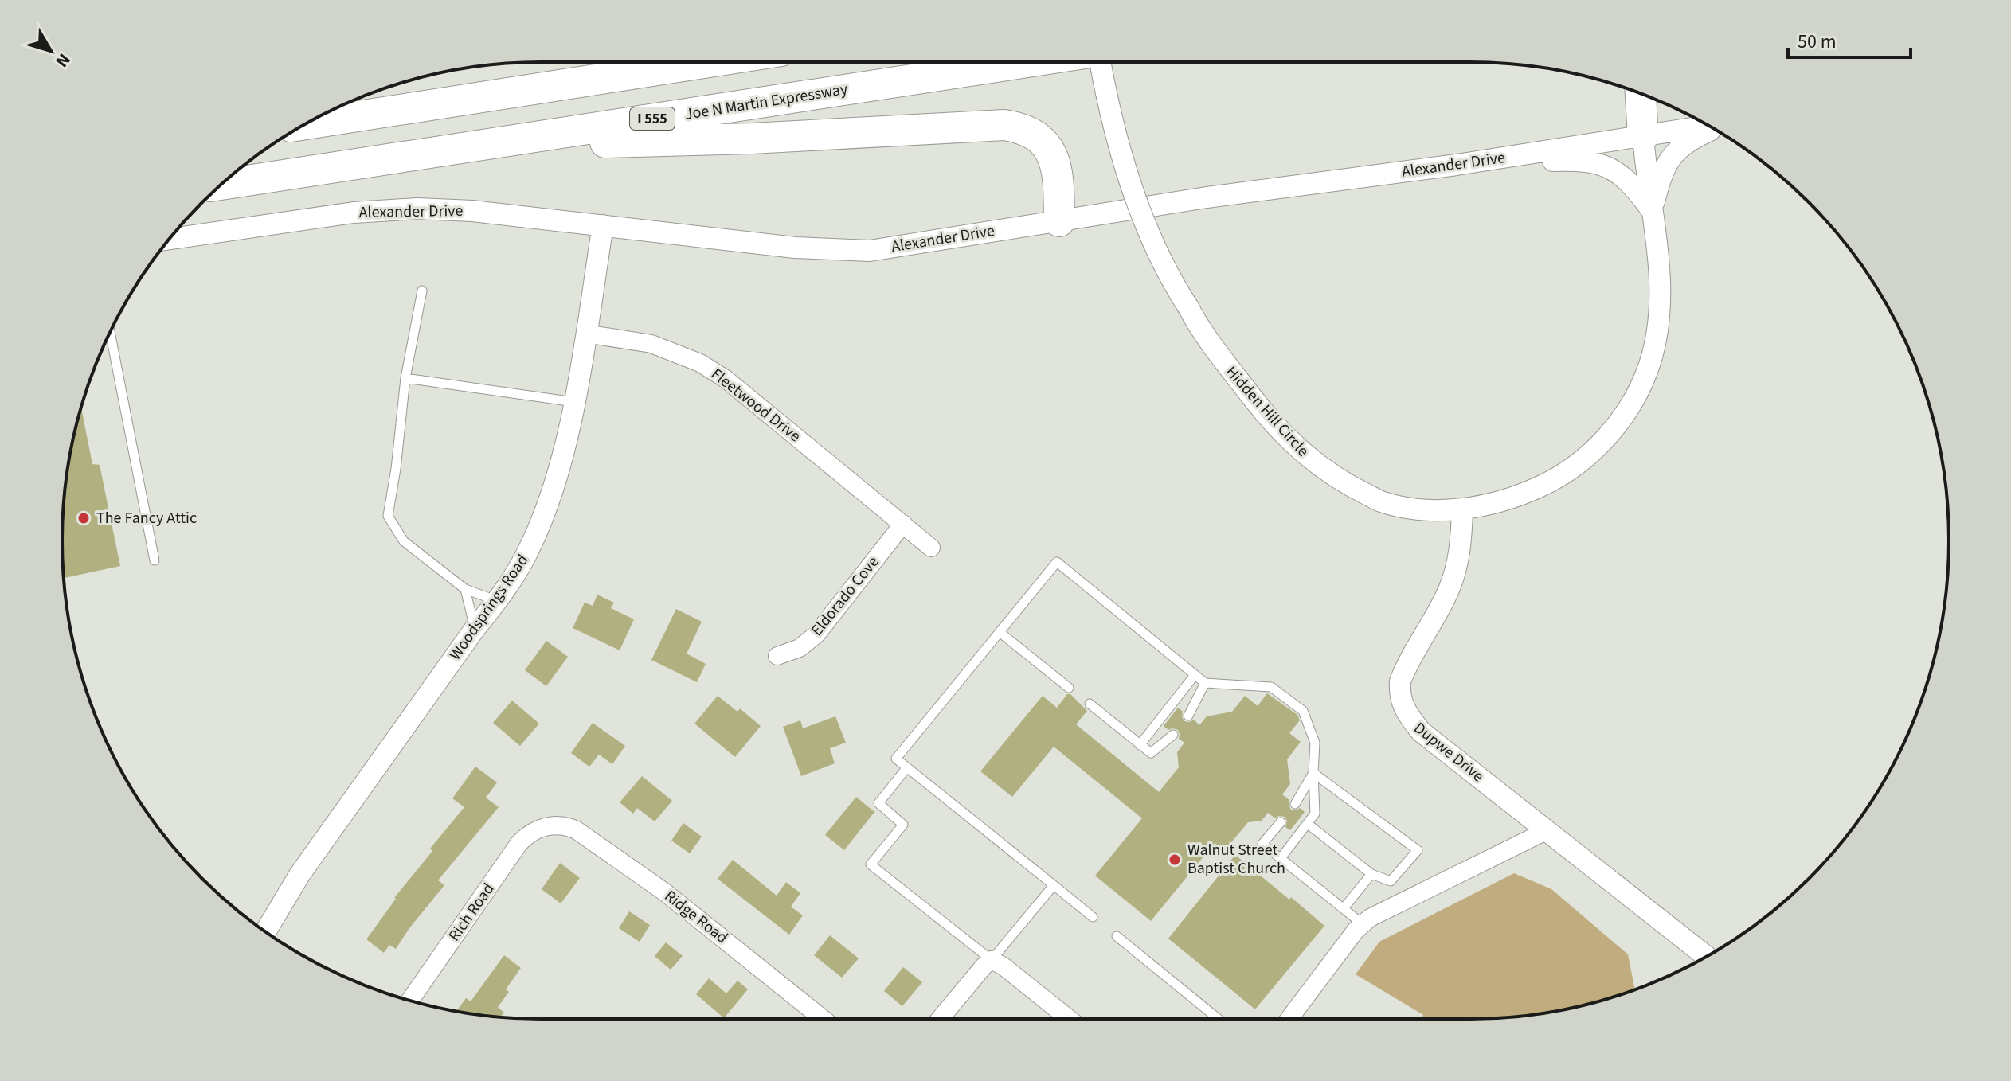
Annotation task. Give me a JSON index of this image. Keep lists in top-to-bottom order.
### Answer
{
  "streets": {
    "highway": ["Joe N Martin Expressway", "I 555"],
    "street": [
      "Alexander Drive",
      "Fleetwood Drive",
      "Hidden Hill Circle",
      "Eldorado Cove",
      "Woodsprings Road",
      "Dupwe Drive",
      "Rich Road",
      "Ridge Road"
    ]
  },
  "crossings": [
    ["Alexander Drive", "Hidden Hill Circle"],
    ["Alexander Drive", "Woodsprings Road"],
    ["Fleetwood Drive", "Eldorado Cove"],
    ["Fleetwood Drive", "Woodsprings Road"],
    ["Hidden Hill Circle", "Dupwe Drive"],
    ["Rich Road", "Ridge Road"]
  ],
  "places": ["The Fancy Attic", "Walnut Street Baptist Church"],
  "scale_bar": "50 m",
  "north": "bottom right"
}
